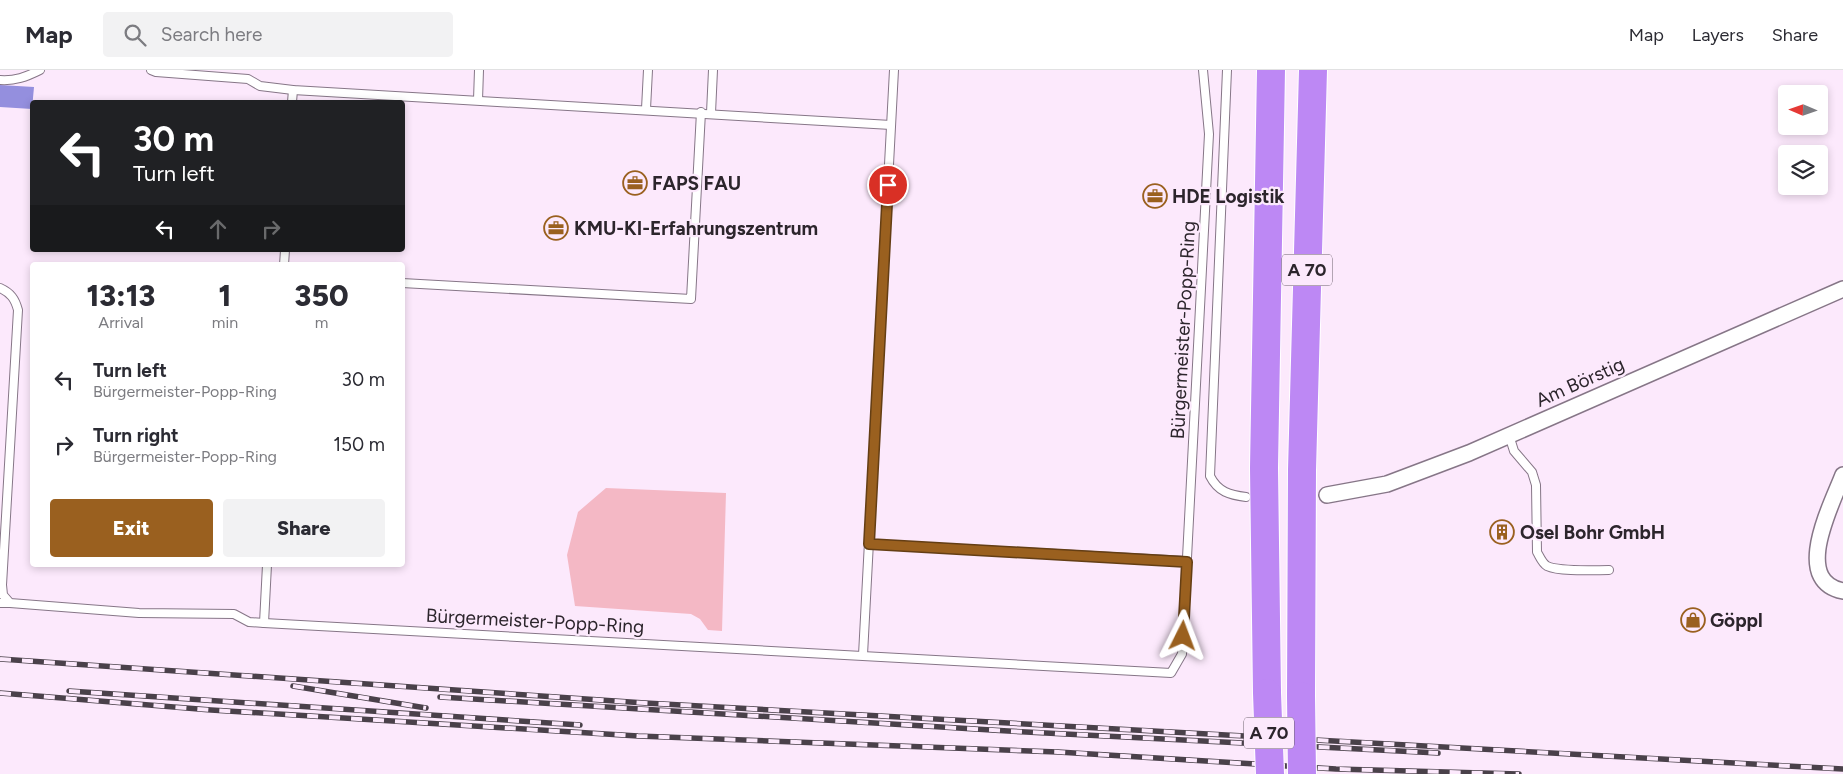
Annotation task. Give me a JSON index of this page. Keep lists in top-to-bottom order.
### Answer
{
  "streets": {
    "highway": ["A 70"],
    "street": ["Am Börstig"],
    "lane": ["Bürgermeister-Popp-Ring"]
  },
  "places": {
    "office": ["FAPS FAU", "HDE Logistik", "KMU-KI-Erfahrungszentrum"],
    "building": ["Osel Bohr GmbH"],
    "shop": ["Göppl"]
  },
  "north": "left",
  "page": {
    "header": "Map",
    "search": "Search here",
    "nav": ["Map", "Layers", "Share"],
    "turn": ["30 m", "Turn left"],
    "eta": [
      "13:13",
      "Arrival",
      "1",
      "min",
      "350",
      "m"
    ],
    "list": [
      {
        "name": "Turn left",
        "note": "Bürgermeister-Popp-Ring",
        "value": "30 m"
      },
      {
        "name": "Turn right",
        "note": "Bürgermeister-Popp-Ring",
        "value": "150 m"
      }
    ],
    "buttons": ["Exit", "Share"]
  }
}
